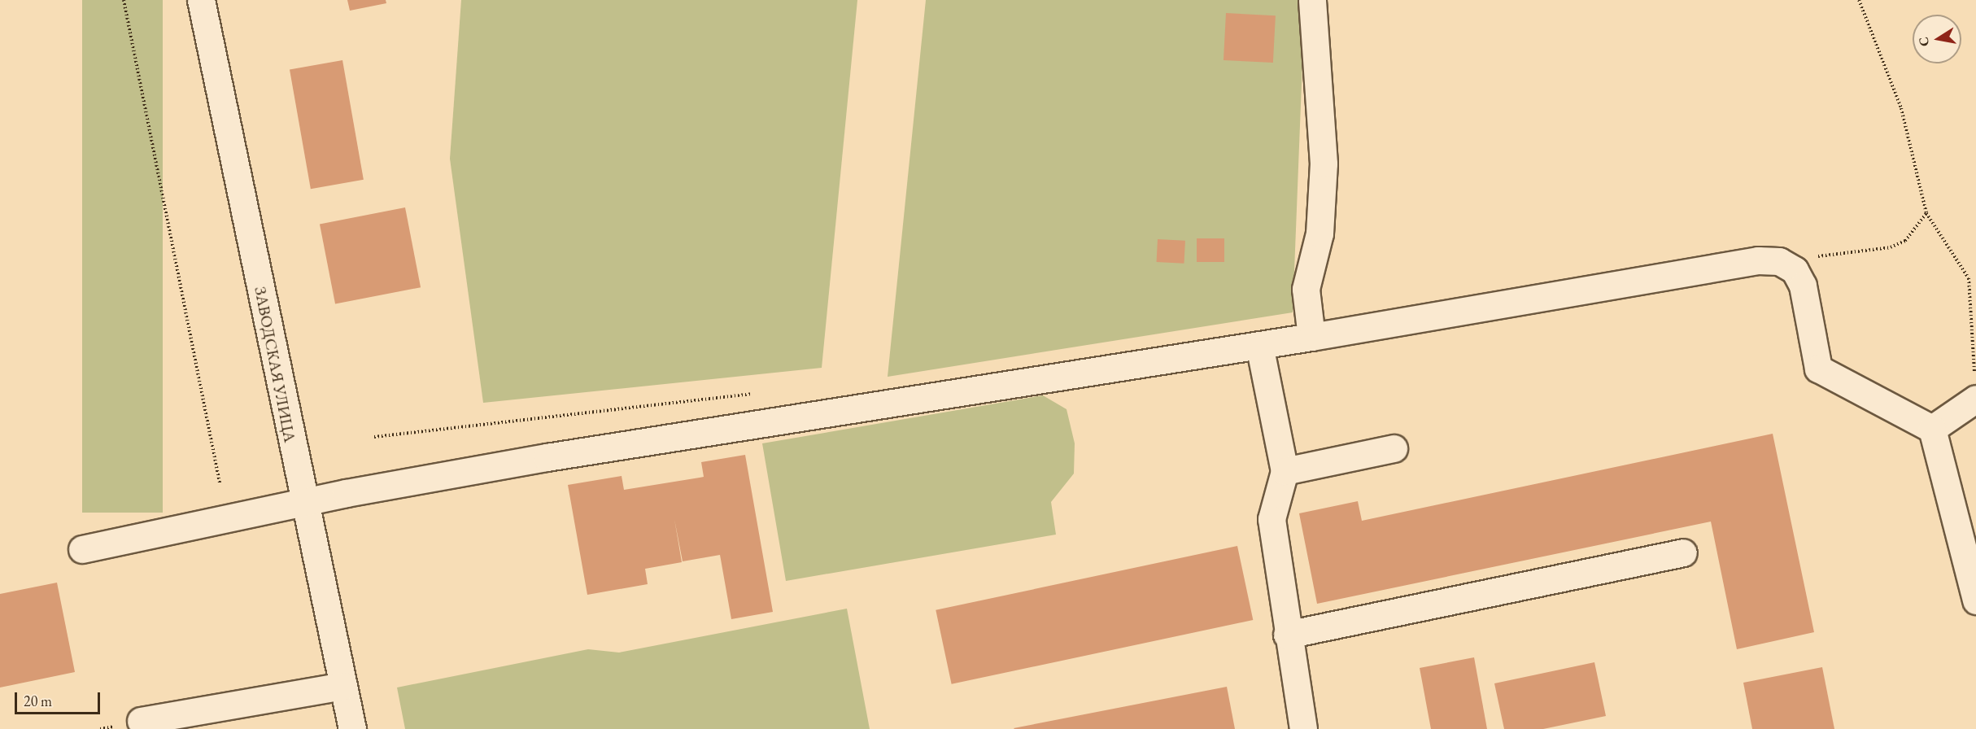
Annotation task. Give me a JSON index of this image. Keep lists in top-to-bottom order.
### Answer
{
  "streets": {
    "street": ["ЗАВОДСКАЯ УЛИЦА"]
  },
  "scale_bar": "20 m",
  "north": "left"
}
